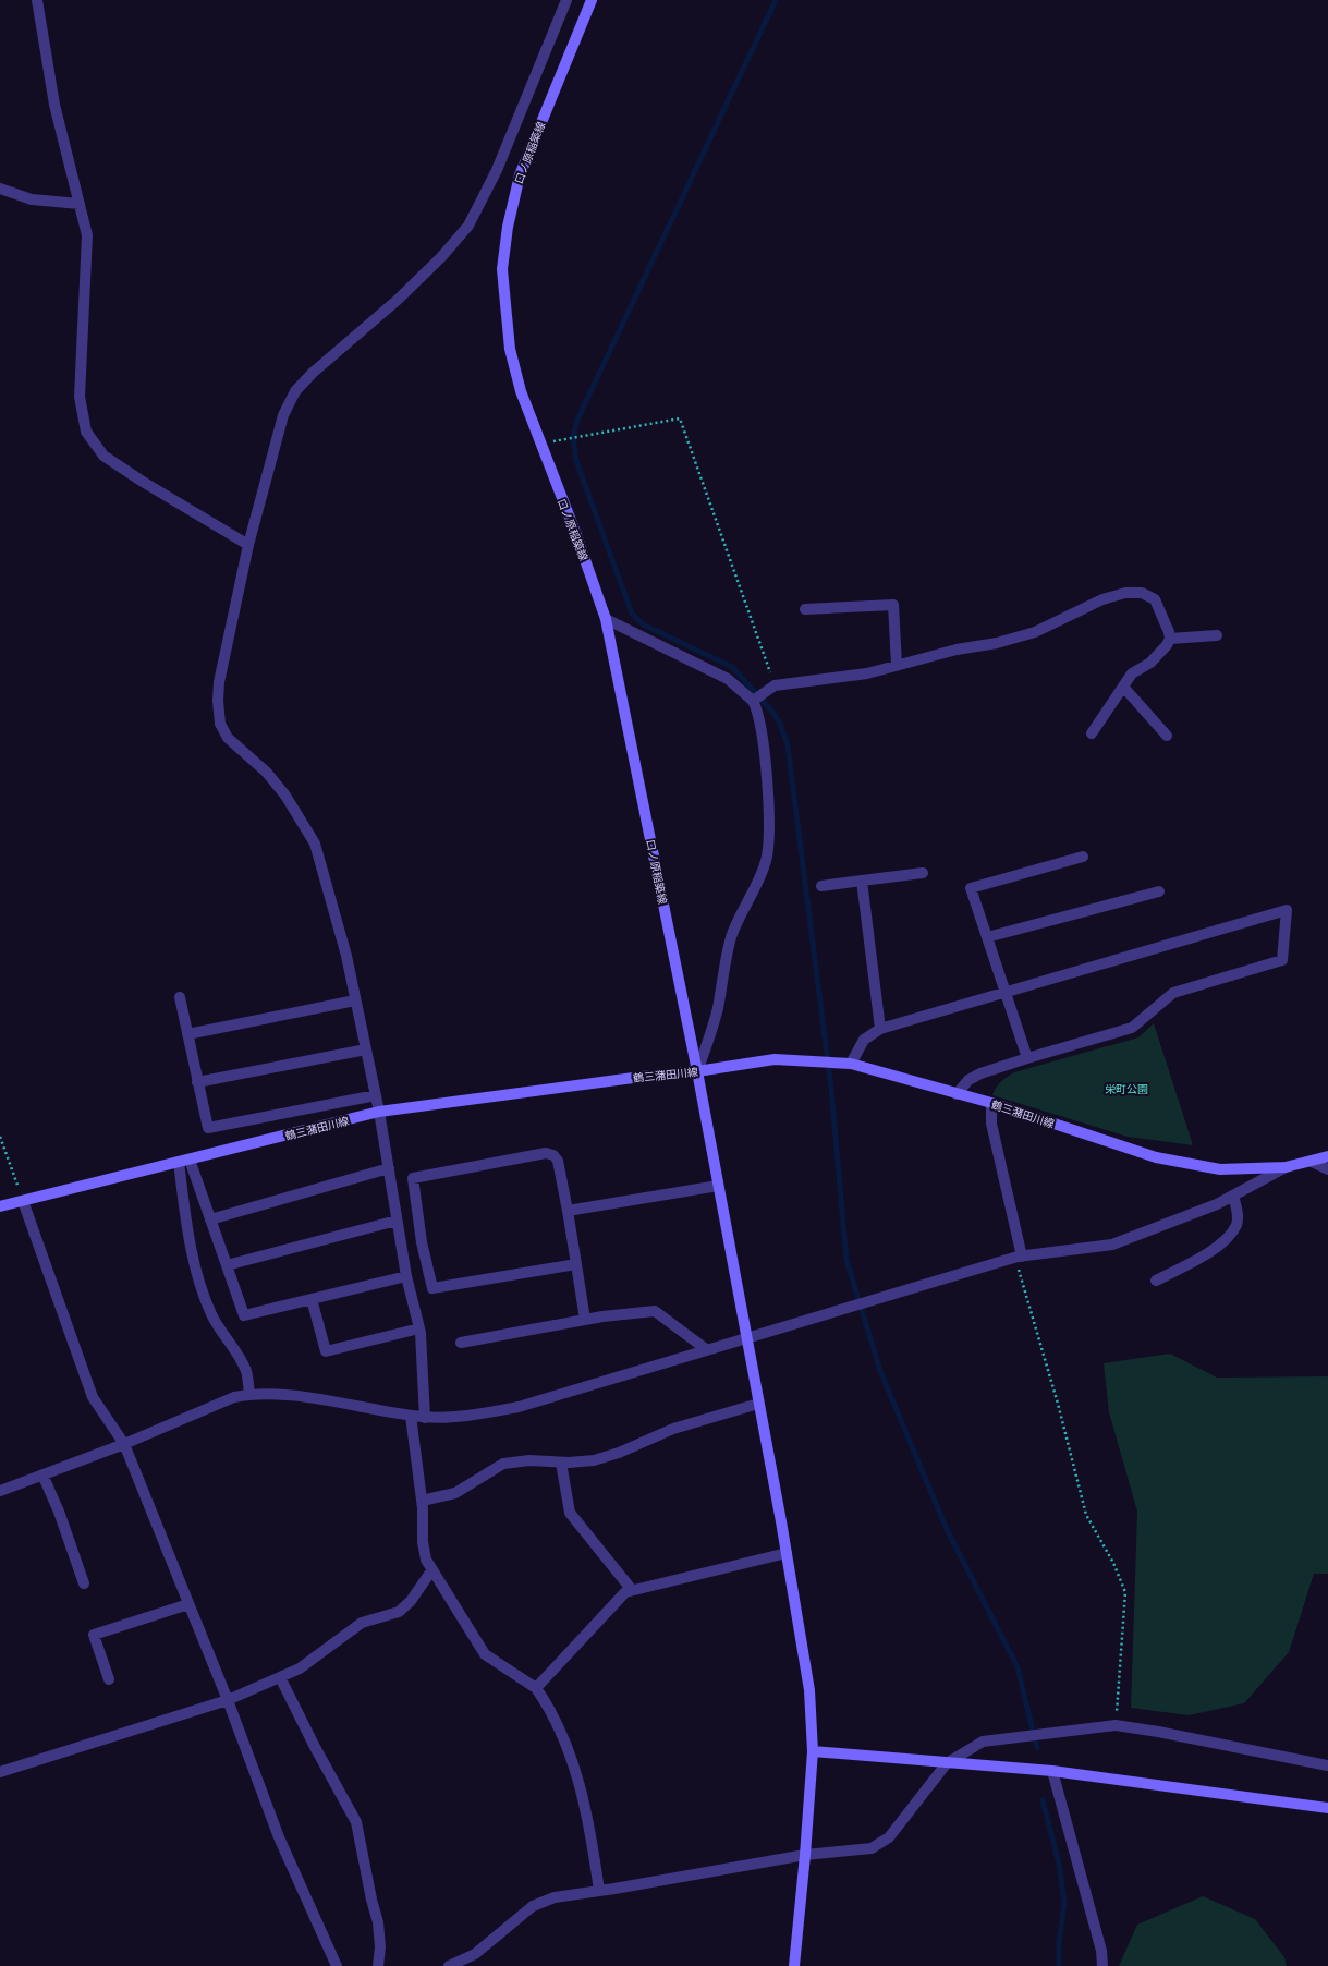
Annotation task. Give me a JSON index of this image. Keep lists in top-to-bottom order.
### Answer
{
  "streets": {
    "main road": ["口ノ原稲築線", "鶴三潴田川線"]
  },
  "crossings": [
    ["口ノ原稲築線", "鶴三潴田川線"]
  ],
  "parks": ["栄町公園"]
}
